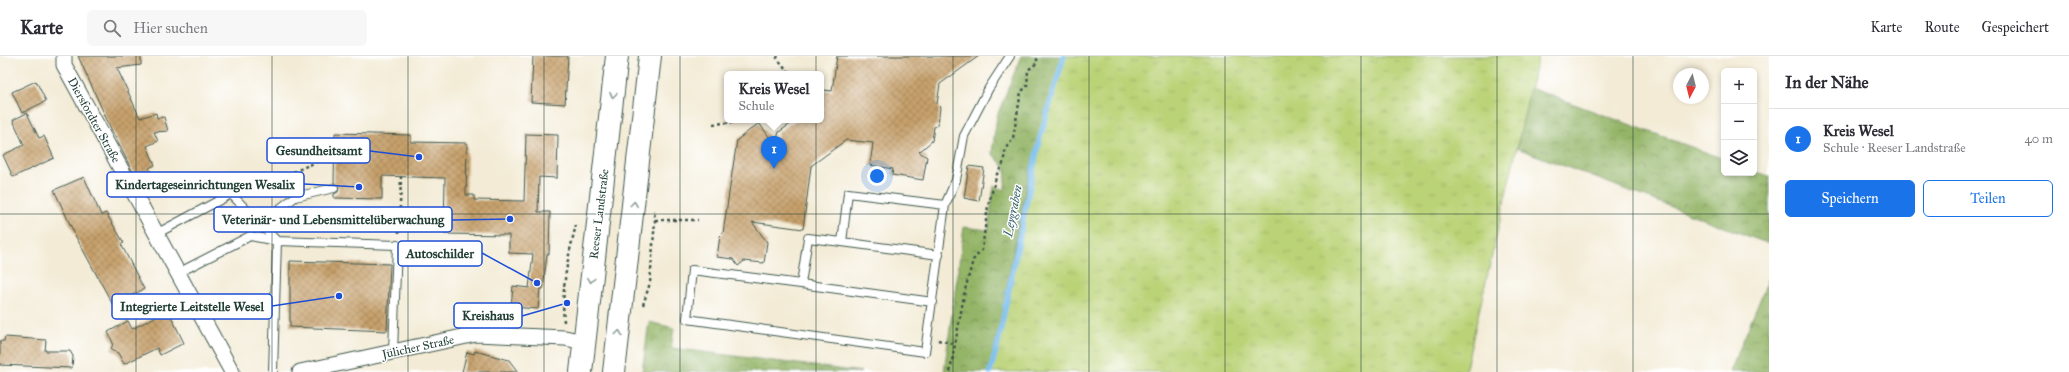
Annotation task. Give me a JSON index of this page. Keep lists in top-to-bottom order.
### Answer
{
  "streets": {
    "main road": ["Reeser Landstraße"],
    "street": ["Diersfordter Straße", "Jülicher Straße"]
  },
  "crossings": [
    ["Reeser Landstraße", "Jülicher Straße"]
  ],
  "water": ["Leygraben"],
  "places": [
    "Gesundheitsamt",
    "Kindertageseinrichtungen Wesalix",
    "Veterinär- und Lebensmittelüberwachung",
    "Autoschilder",
    "Integrierte Leitstelle Wesel",
    "Kreishaus"
  ],
  "north": "bottom",
  "page": {
    "header": "Karte",
    "search": "Hier suchen",
    "nav": ["Karte", "Route", "Gespeichert"],
    "heading": "In der Nähe",
    "map_buttons": ["+", "−"],
    "popup": ["Kreis Wesel", "Schule"],
    "list": [
      {
        "mark": "1",
        "name": "Kreis Wesel",
        "note": "Schule · Reeser Landstraße",
        "value": "40 m"
      }
    ],
    "pins": "1",
    "buttons": ["Speichern", "Teilen"]
  }
}
